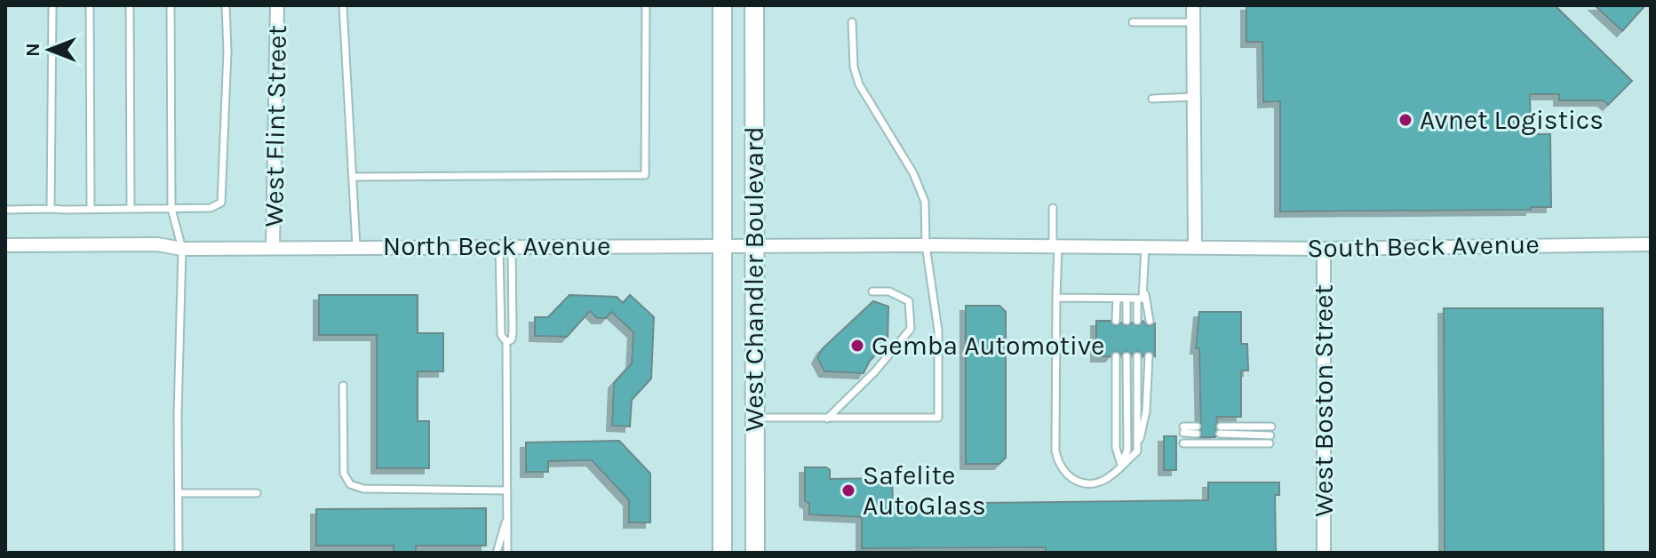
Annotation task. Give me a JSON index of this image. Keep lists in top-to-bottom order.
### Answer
{
  "streets": {
    "main road": ["West Chandler Boulevard"],
    "street": [
      "West Flint Street",
      "North Beck Avenue",
      "South Beck Avenue",
      "West Boston Street"
    ]
  },
  "crossings": [
    ["West Flint Street", "North Beck Avenue"],
    ["North Beck Avenue", "South Beck Avenue"],
    ["North Beck Avenue", "West Chandler Boulevard"],
    ["South Beck Avenue", "West Boston Street"]
  ],
  "places": ["Avnet Logistics", "Gemba Automotive", "Safelite AutoGlass"],
  "north": "left"
}
